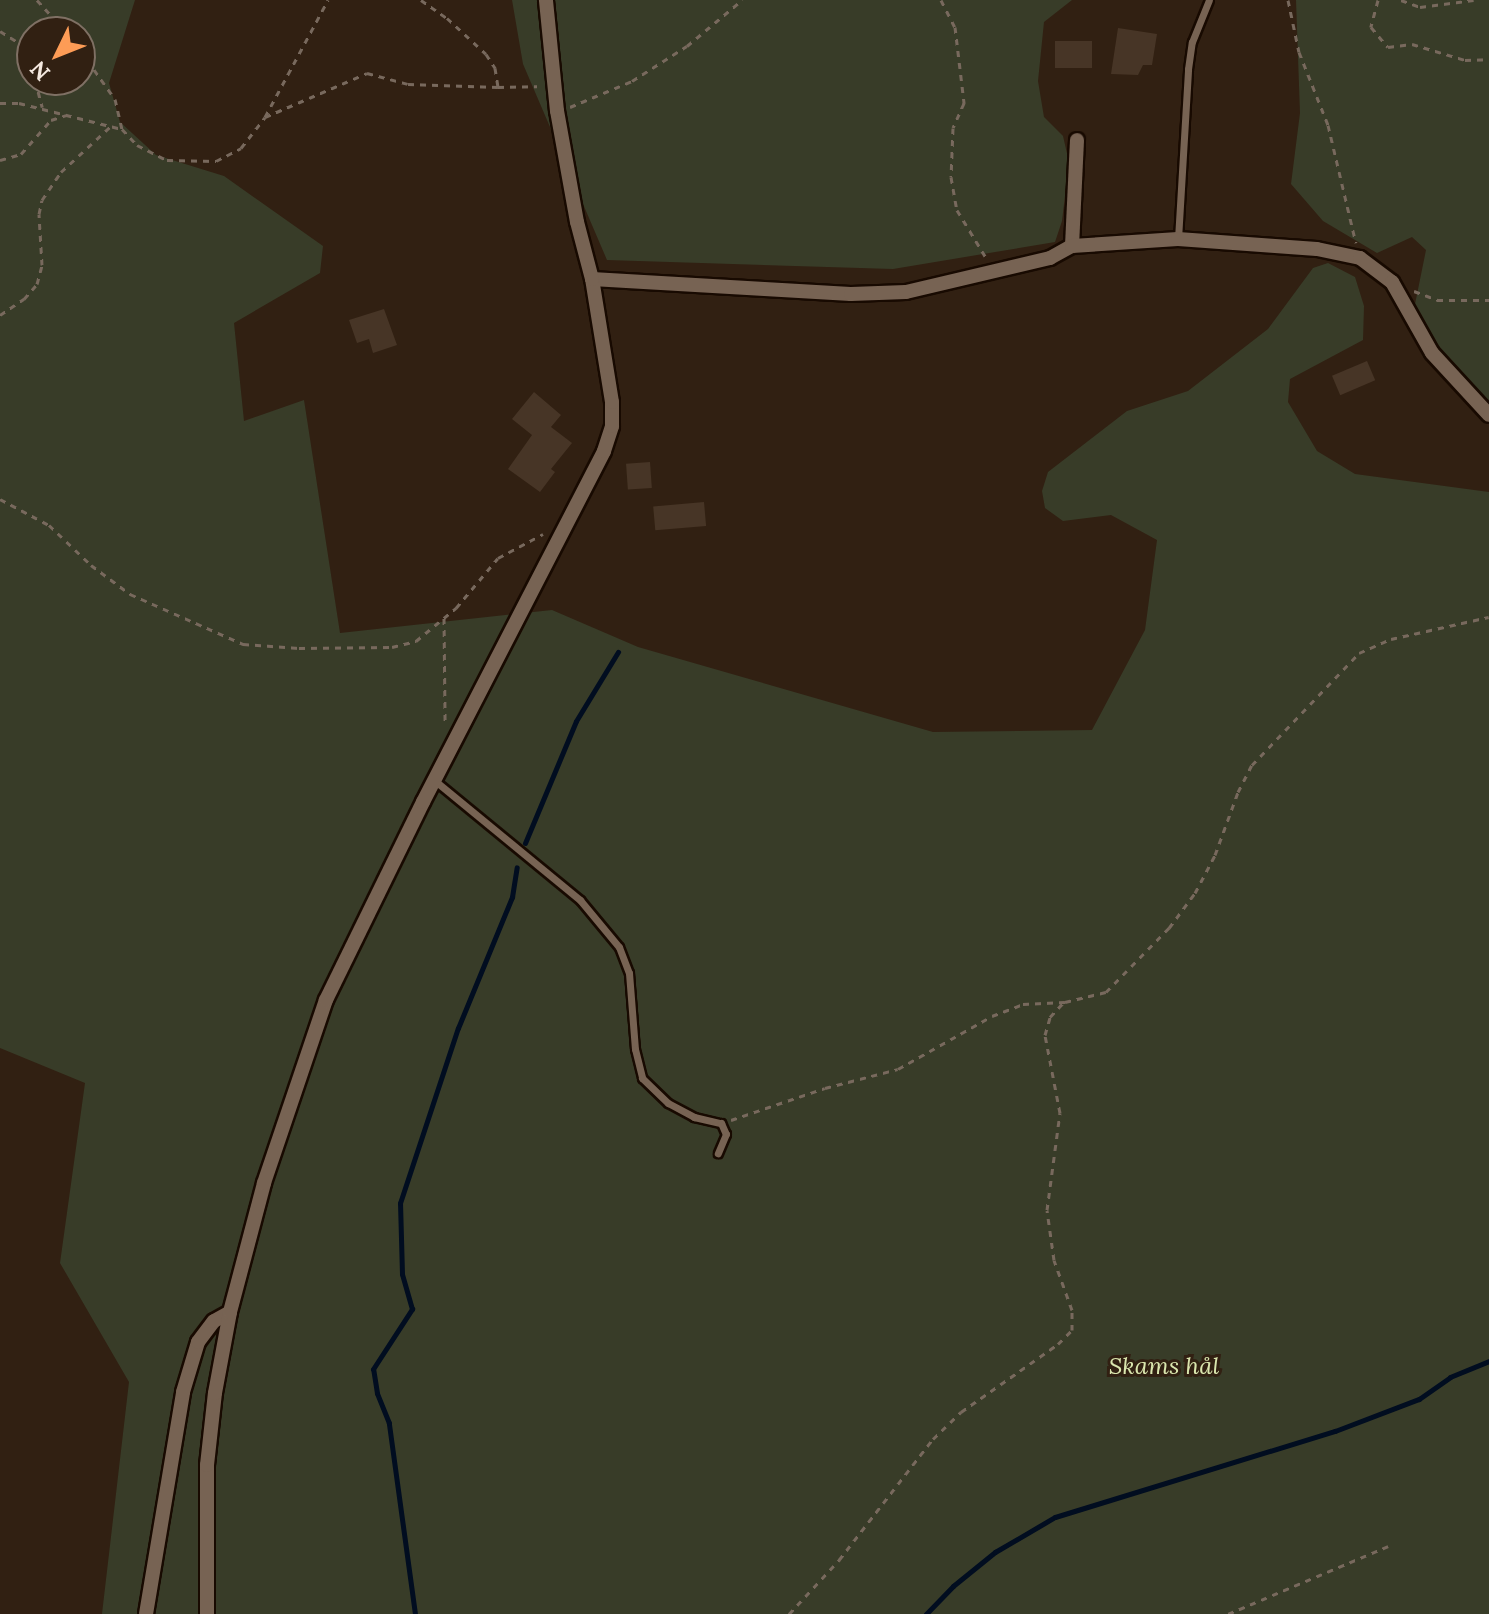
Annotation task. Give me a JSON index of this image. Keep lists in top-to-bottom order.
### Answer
{
  "parks": ["Skams hål"],
  "north": "bottom left"
}
